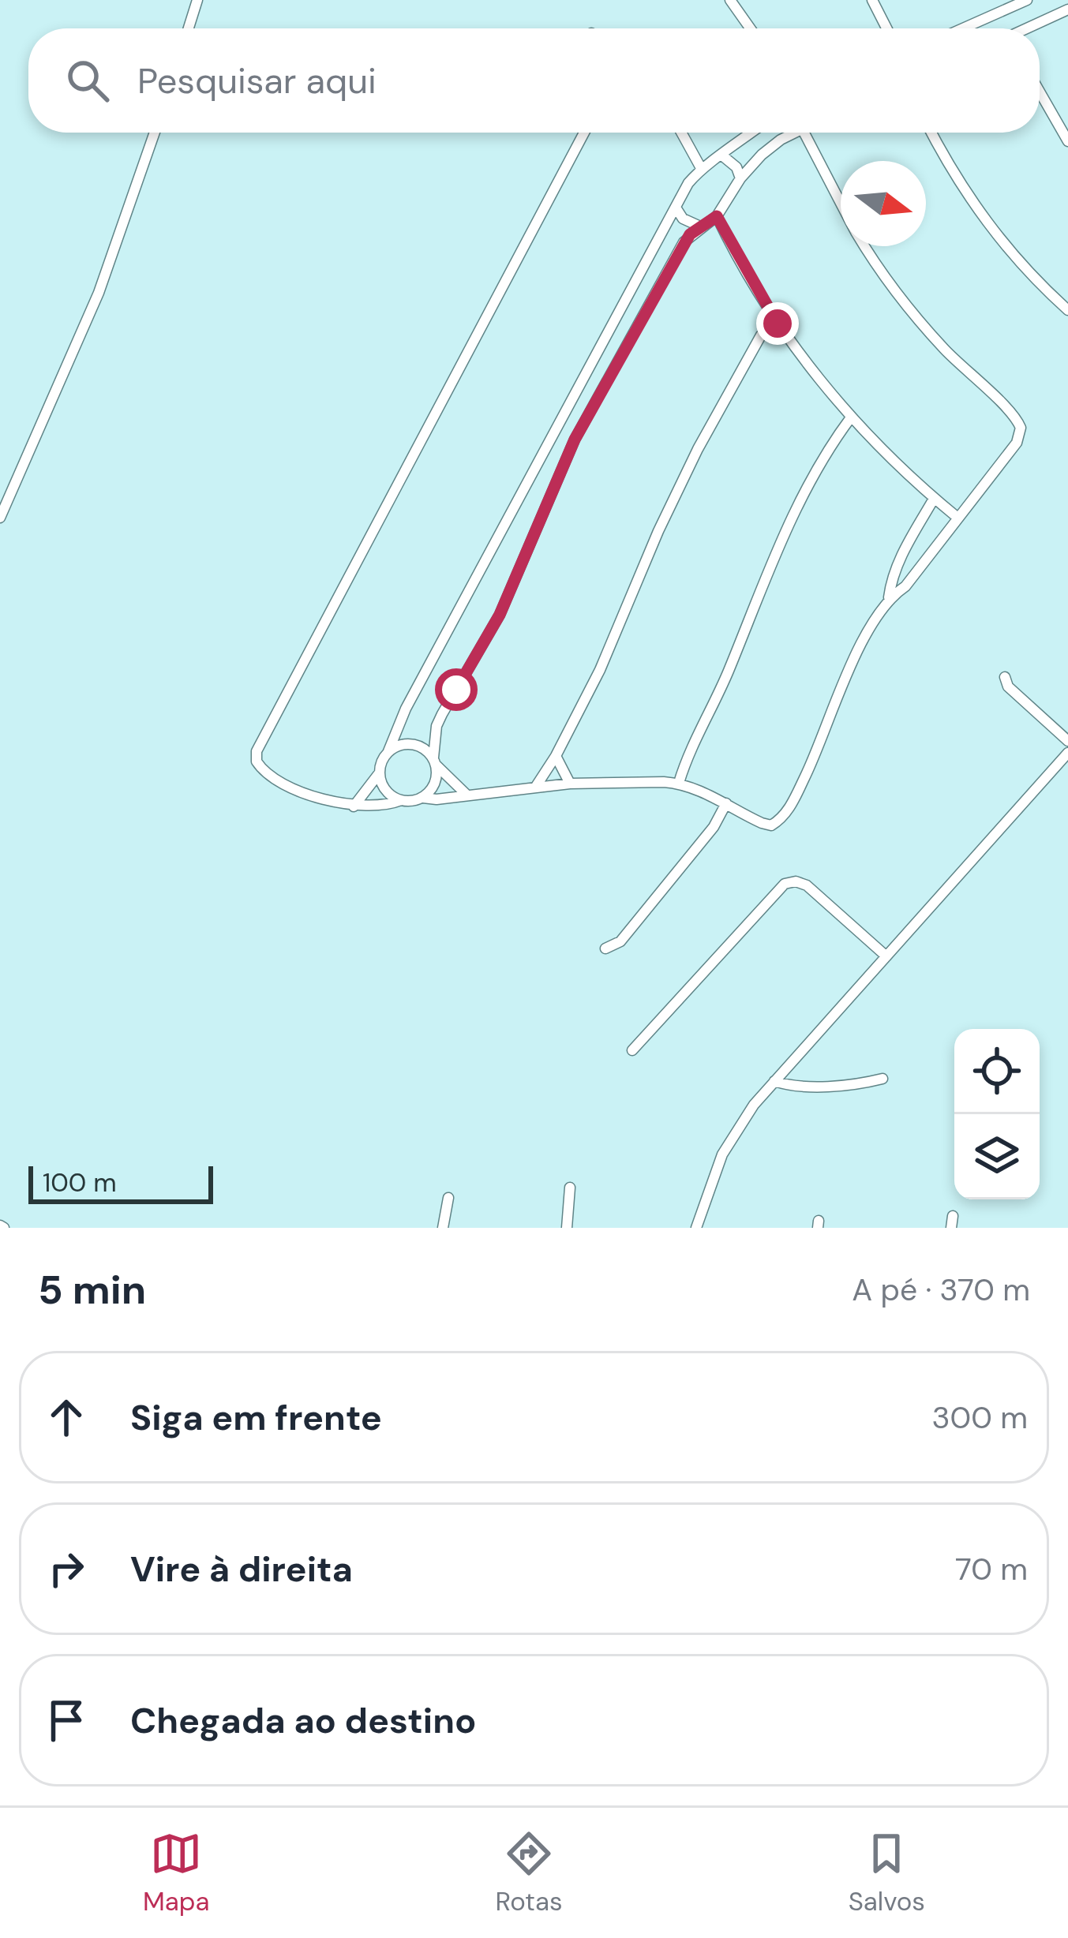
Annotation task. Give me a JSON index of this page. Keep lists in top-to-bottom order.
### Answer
{
  "scale_bar": "100 m",
  "north": "right",
  "page": {
    "search": "Pesquisar aqui",
    "scale": "100 m",
    "heading": ["5 min", "A pé · 370 m"],
    "list": [
      ["Siga em frente", "300 m"],
      ["Vire à direita", "70 m"],
      "Chegada ao destino"
    ],
    "nav": ["Mapa", "Rotas", "Salvos"]
  }
}
